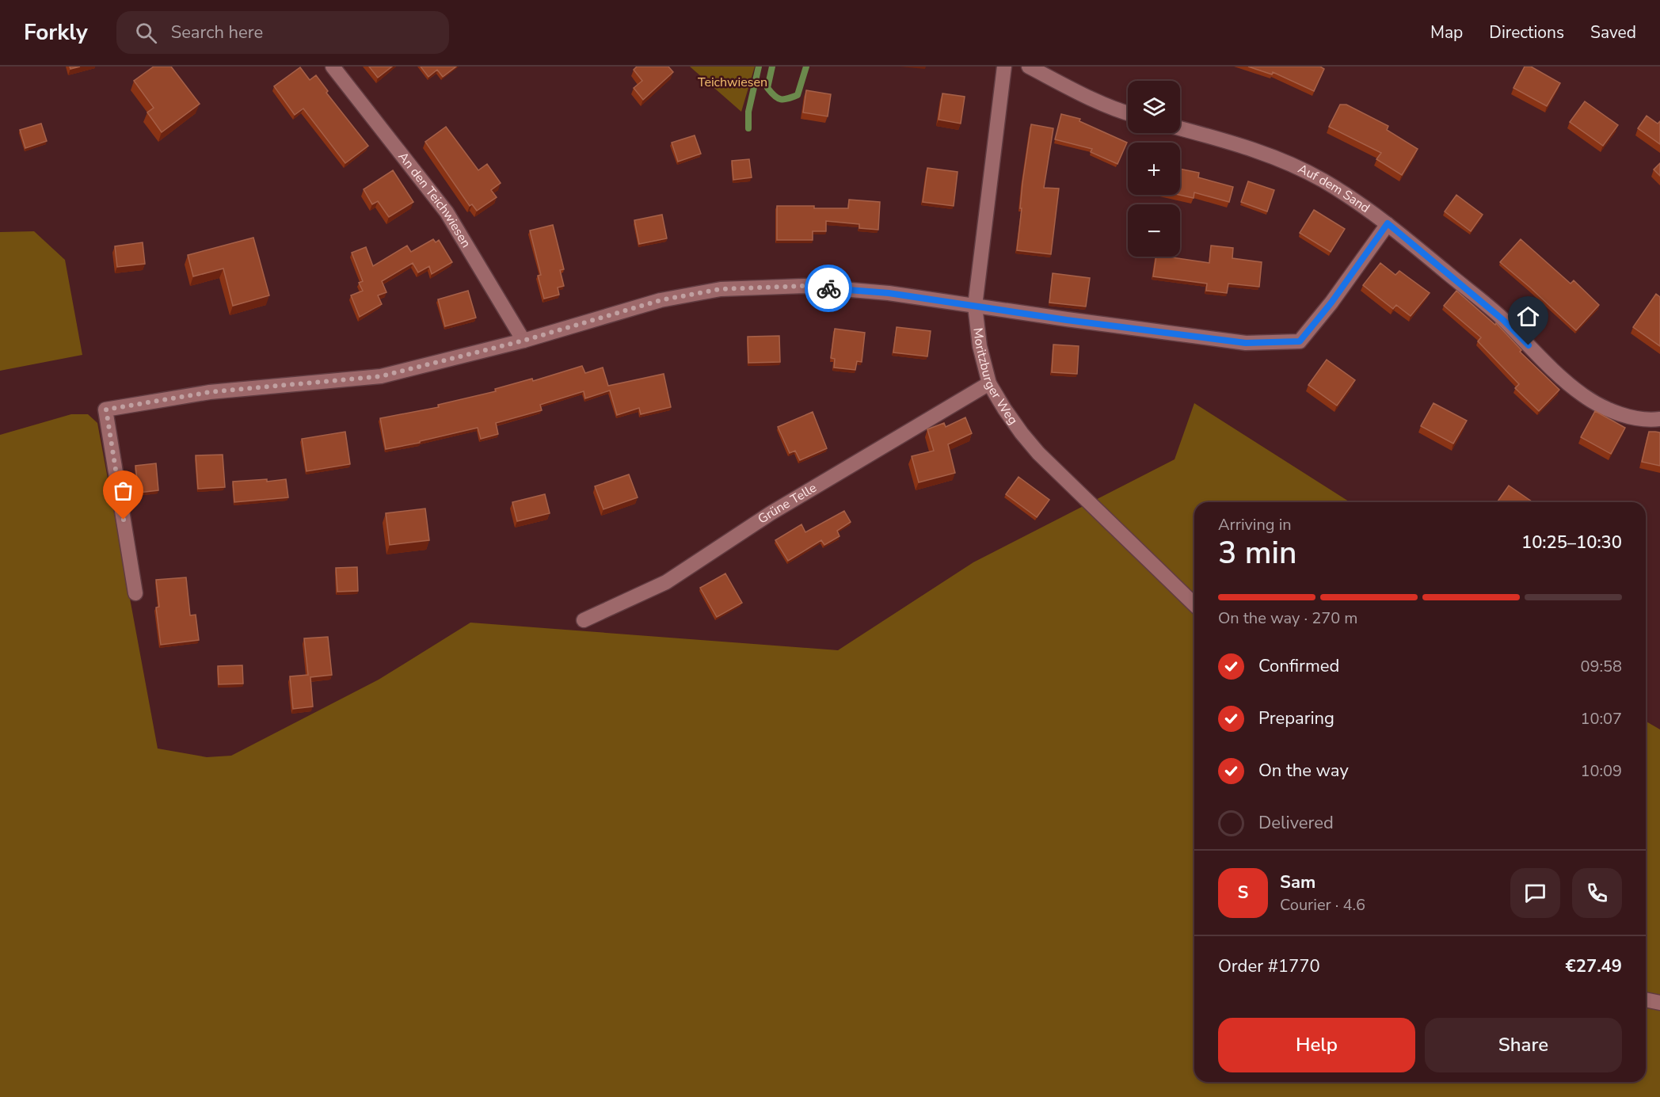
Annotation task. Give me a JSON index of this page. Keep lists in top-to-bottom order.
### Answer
{
  "streets": {
    "street": [
      "Auf dem Sand",
      "An den Teichwiesen",
      "Moritzburger Weg",
      "Grüne Telle"
    ]
  },
  "crossings": [
    ["Moritzburger Weg", "Grüne Telle"]
  ],
  "parks": ["Teichwiesen"],
  "page": {
    "header": "Forkly",
    "search": "Search here",
    "nav": ["Map", "Directions", "Saved"],
    "map_buttons": ["+", "−"],
    "heading": ["3 min", "Arriving in", "10:25–10:30"],
    "panel": [
      "Sam",
      "Courier · 4.6",
      "Order #1770",
      "€27.49"
    ],
    "bar": "On the way · 270 m",
    "list": [
      ["Confirmed", "09:58"],
      ["Preparing", "10:07"],
      ["On the way", "10:09"],
      "Delivered"
    ],
    "round": "S",
    "buttons": ["Help", "Share"]
  }
}
